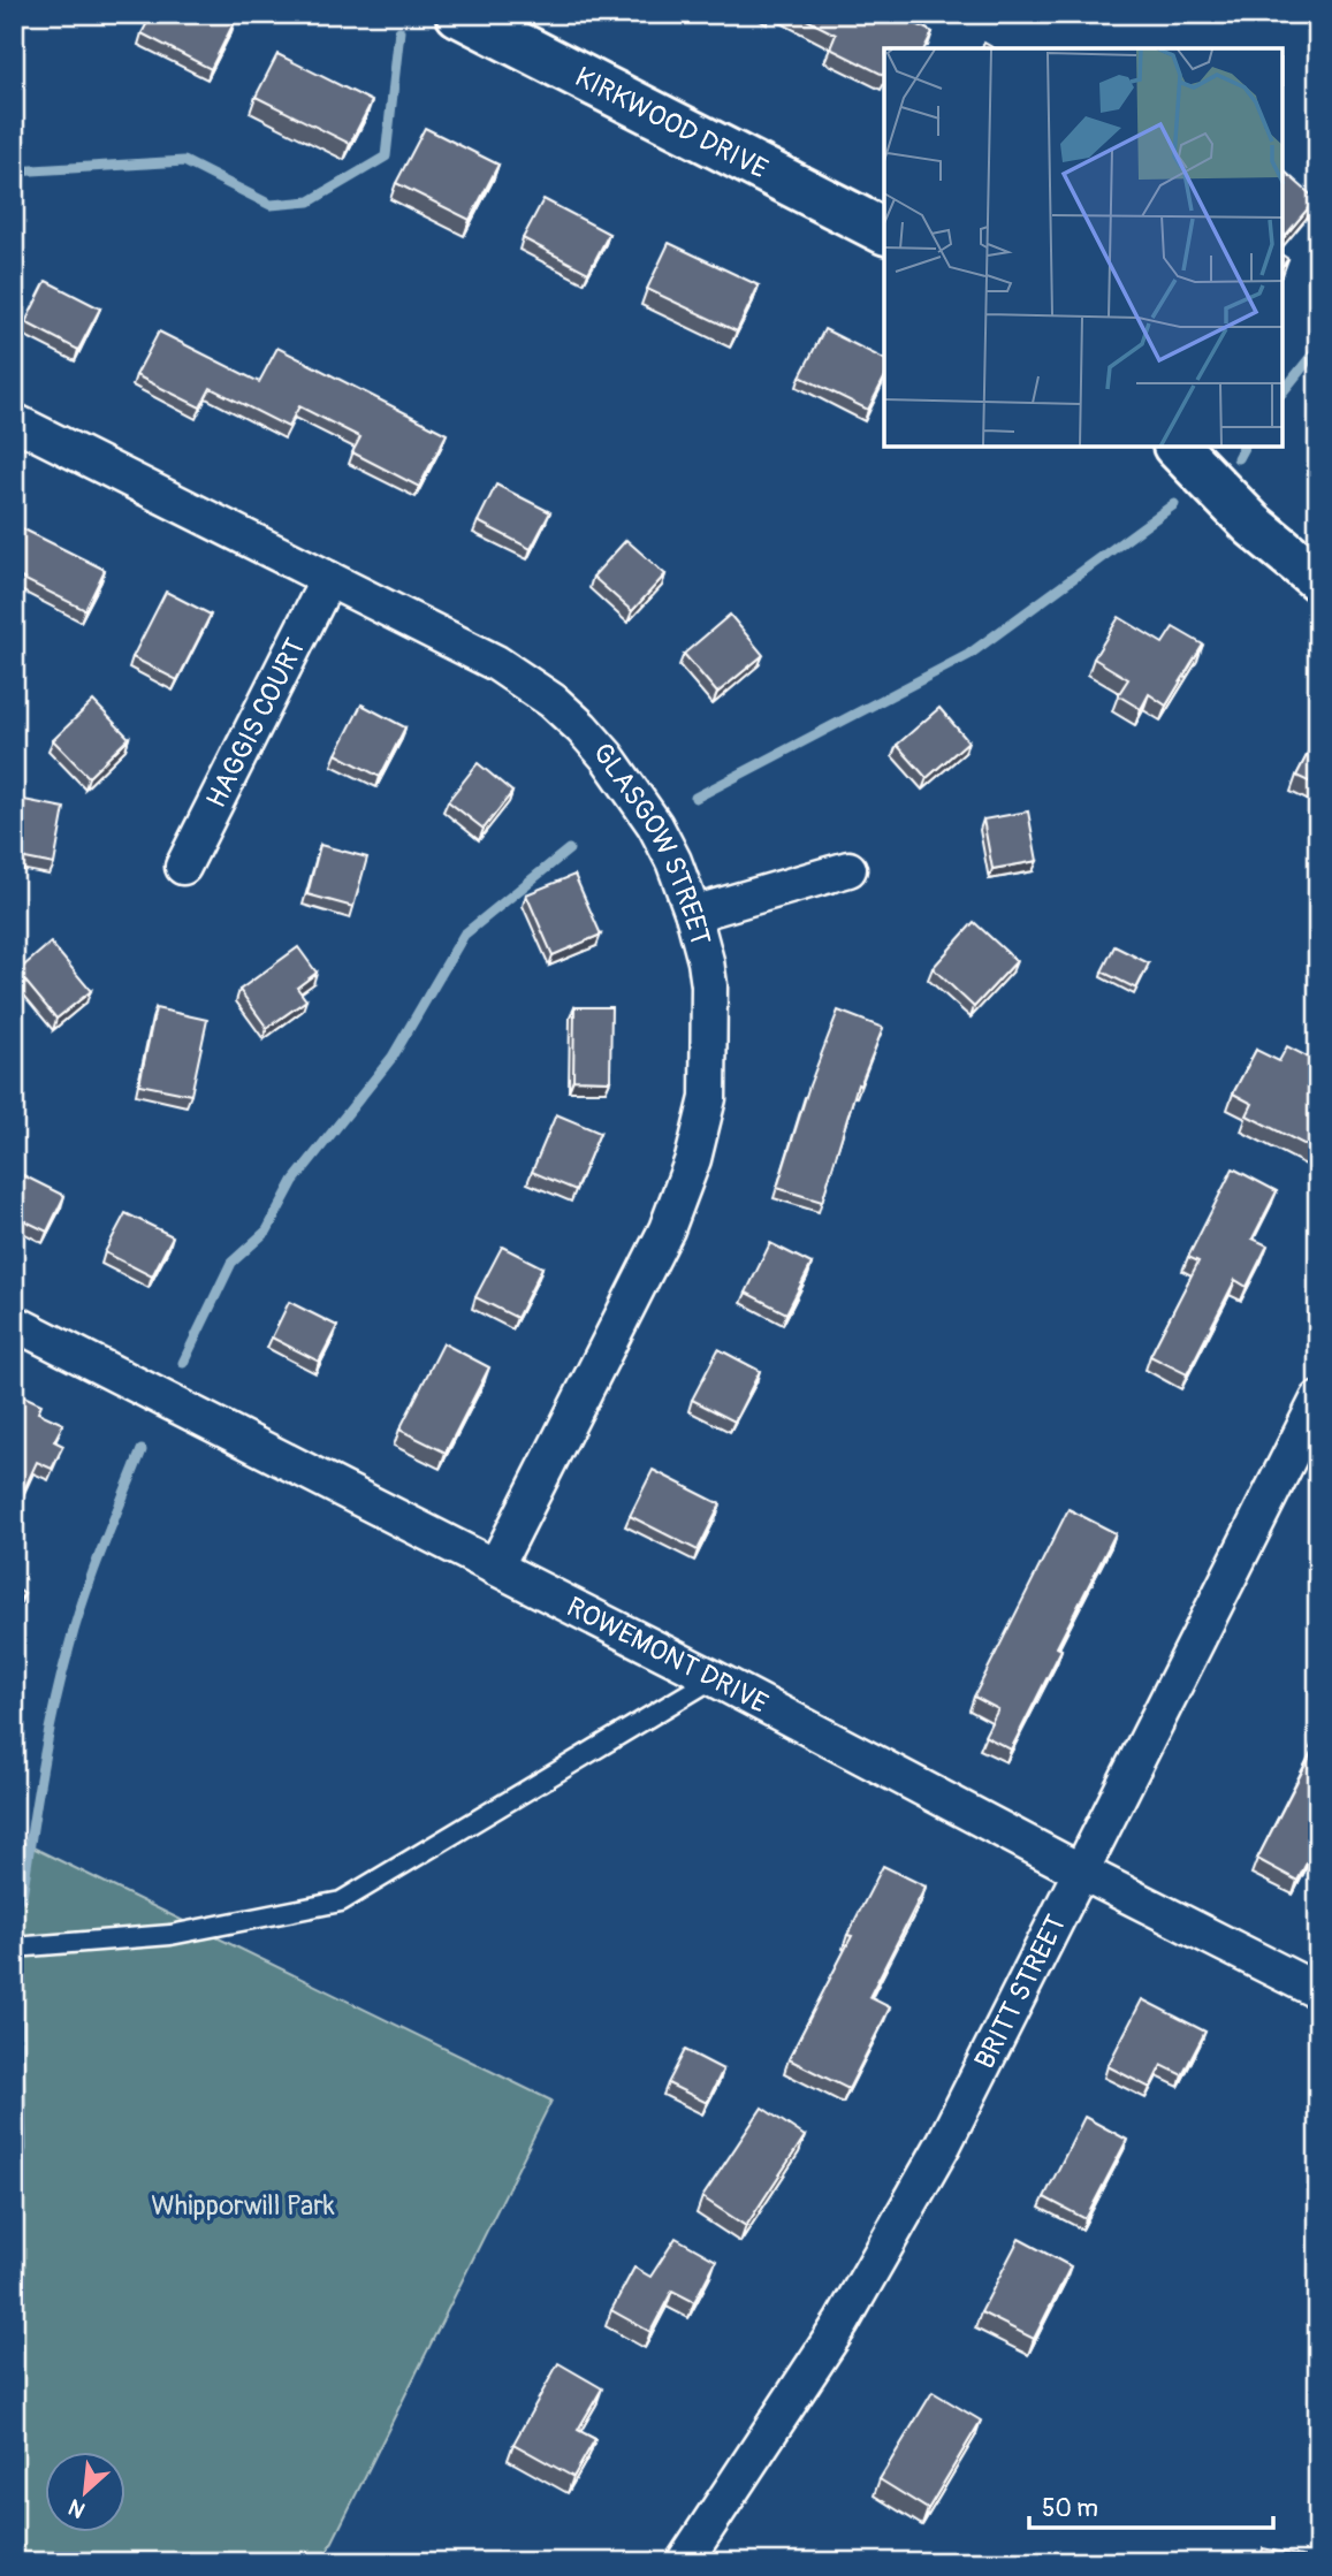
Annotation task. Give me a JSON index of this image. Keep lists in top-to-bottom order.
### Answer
{
  "streets": {
    "street": [
      "KIRKWOOD DRIVE",
      "HAGGIS COURT",
      "GLASGOW STREET",
      "ROWEMONT DRIVE",
      "BRITT STREET"
    ]
  },
  "crossings": [
    ["HAGGIS COURT", "GLASGOW STREET"],
    ["GLASGOW STREET", "ROWEMONT DRIVE"],
    ["ROWEMONT DRIVE", "BRITT STREET"]
  ],
  "parks": ["Whipporwill Park"],
  "scale_bar": "50 m",
  "north": "bottom left"
}
